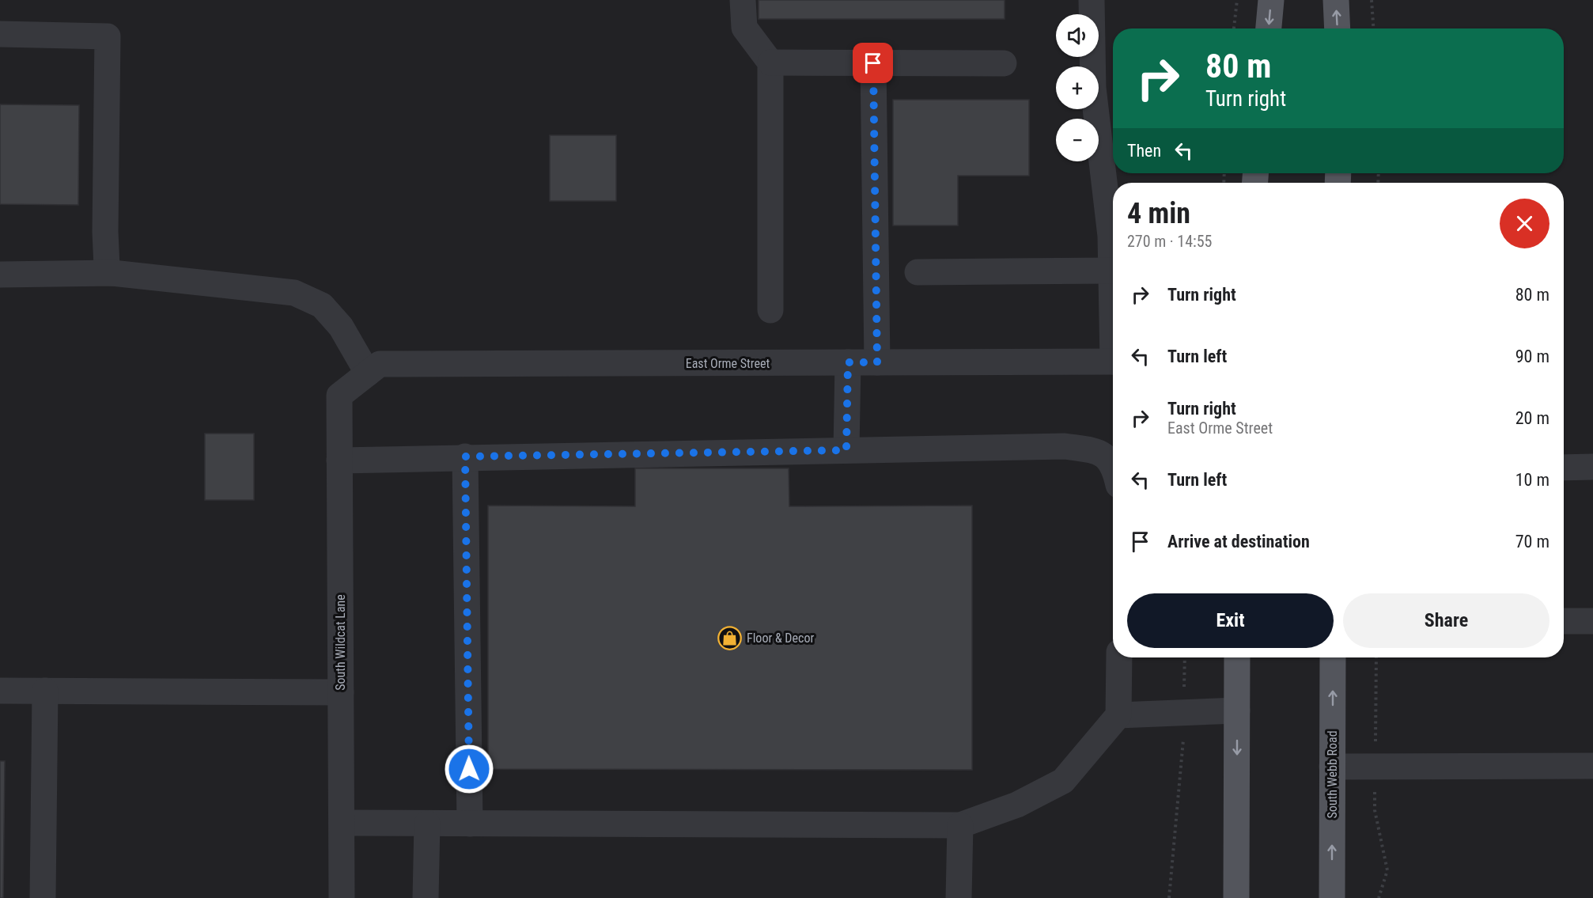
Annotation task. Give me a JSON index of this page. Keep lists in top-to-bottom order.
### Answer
{
  "streets": {
    "main road": ["South Webb Road"],
    "street": ["East Orme Street", "South Wildcat Lane"]
  },
  "crossings": [
    ["East Orme Street", "South Wildcat Lane"]
  ],
  "places": {
    "shop": ["Floor & Decor"]
  },
  "page": {
    "map_buttons": ["+", "−"],
    "turn": ["80 m", "Turn right"],
    "then": "Then",
    "heading": ["4 min", "270 m · 14:55"],
    "list": [
      {
        "name": "Turn right",
        "value": "80 m"
      },
      {
        "name": "Turn left",
        "value": "90 m"
      },
      {
        "name": "Turn right",
        "note": "East Orme Street",
        "value": "20 m"
      },
      {
        "name": "Turn left",
        "value": "10 m"
      },
      {
        "name": "Arrive at destination",
        "value": "70 m"
      }
    ],
    "buttons": ["Exit", "Share"]
  }
}
